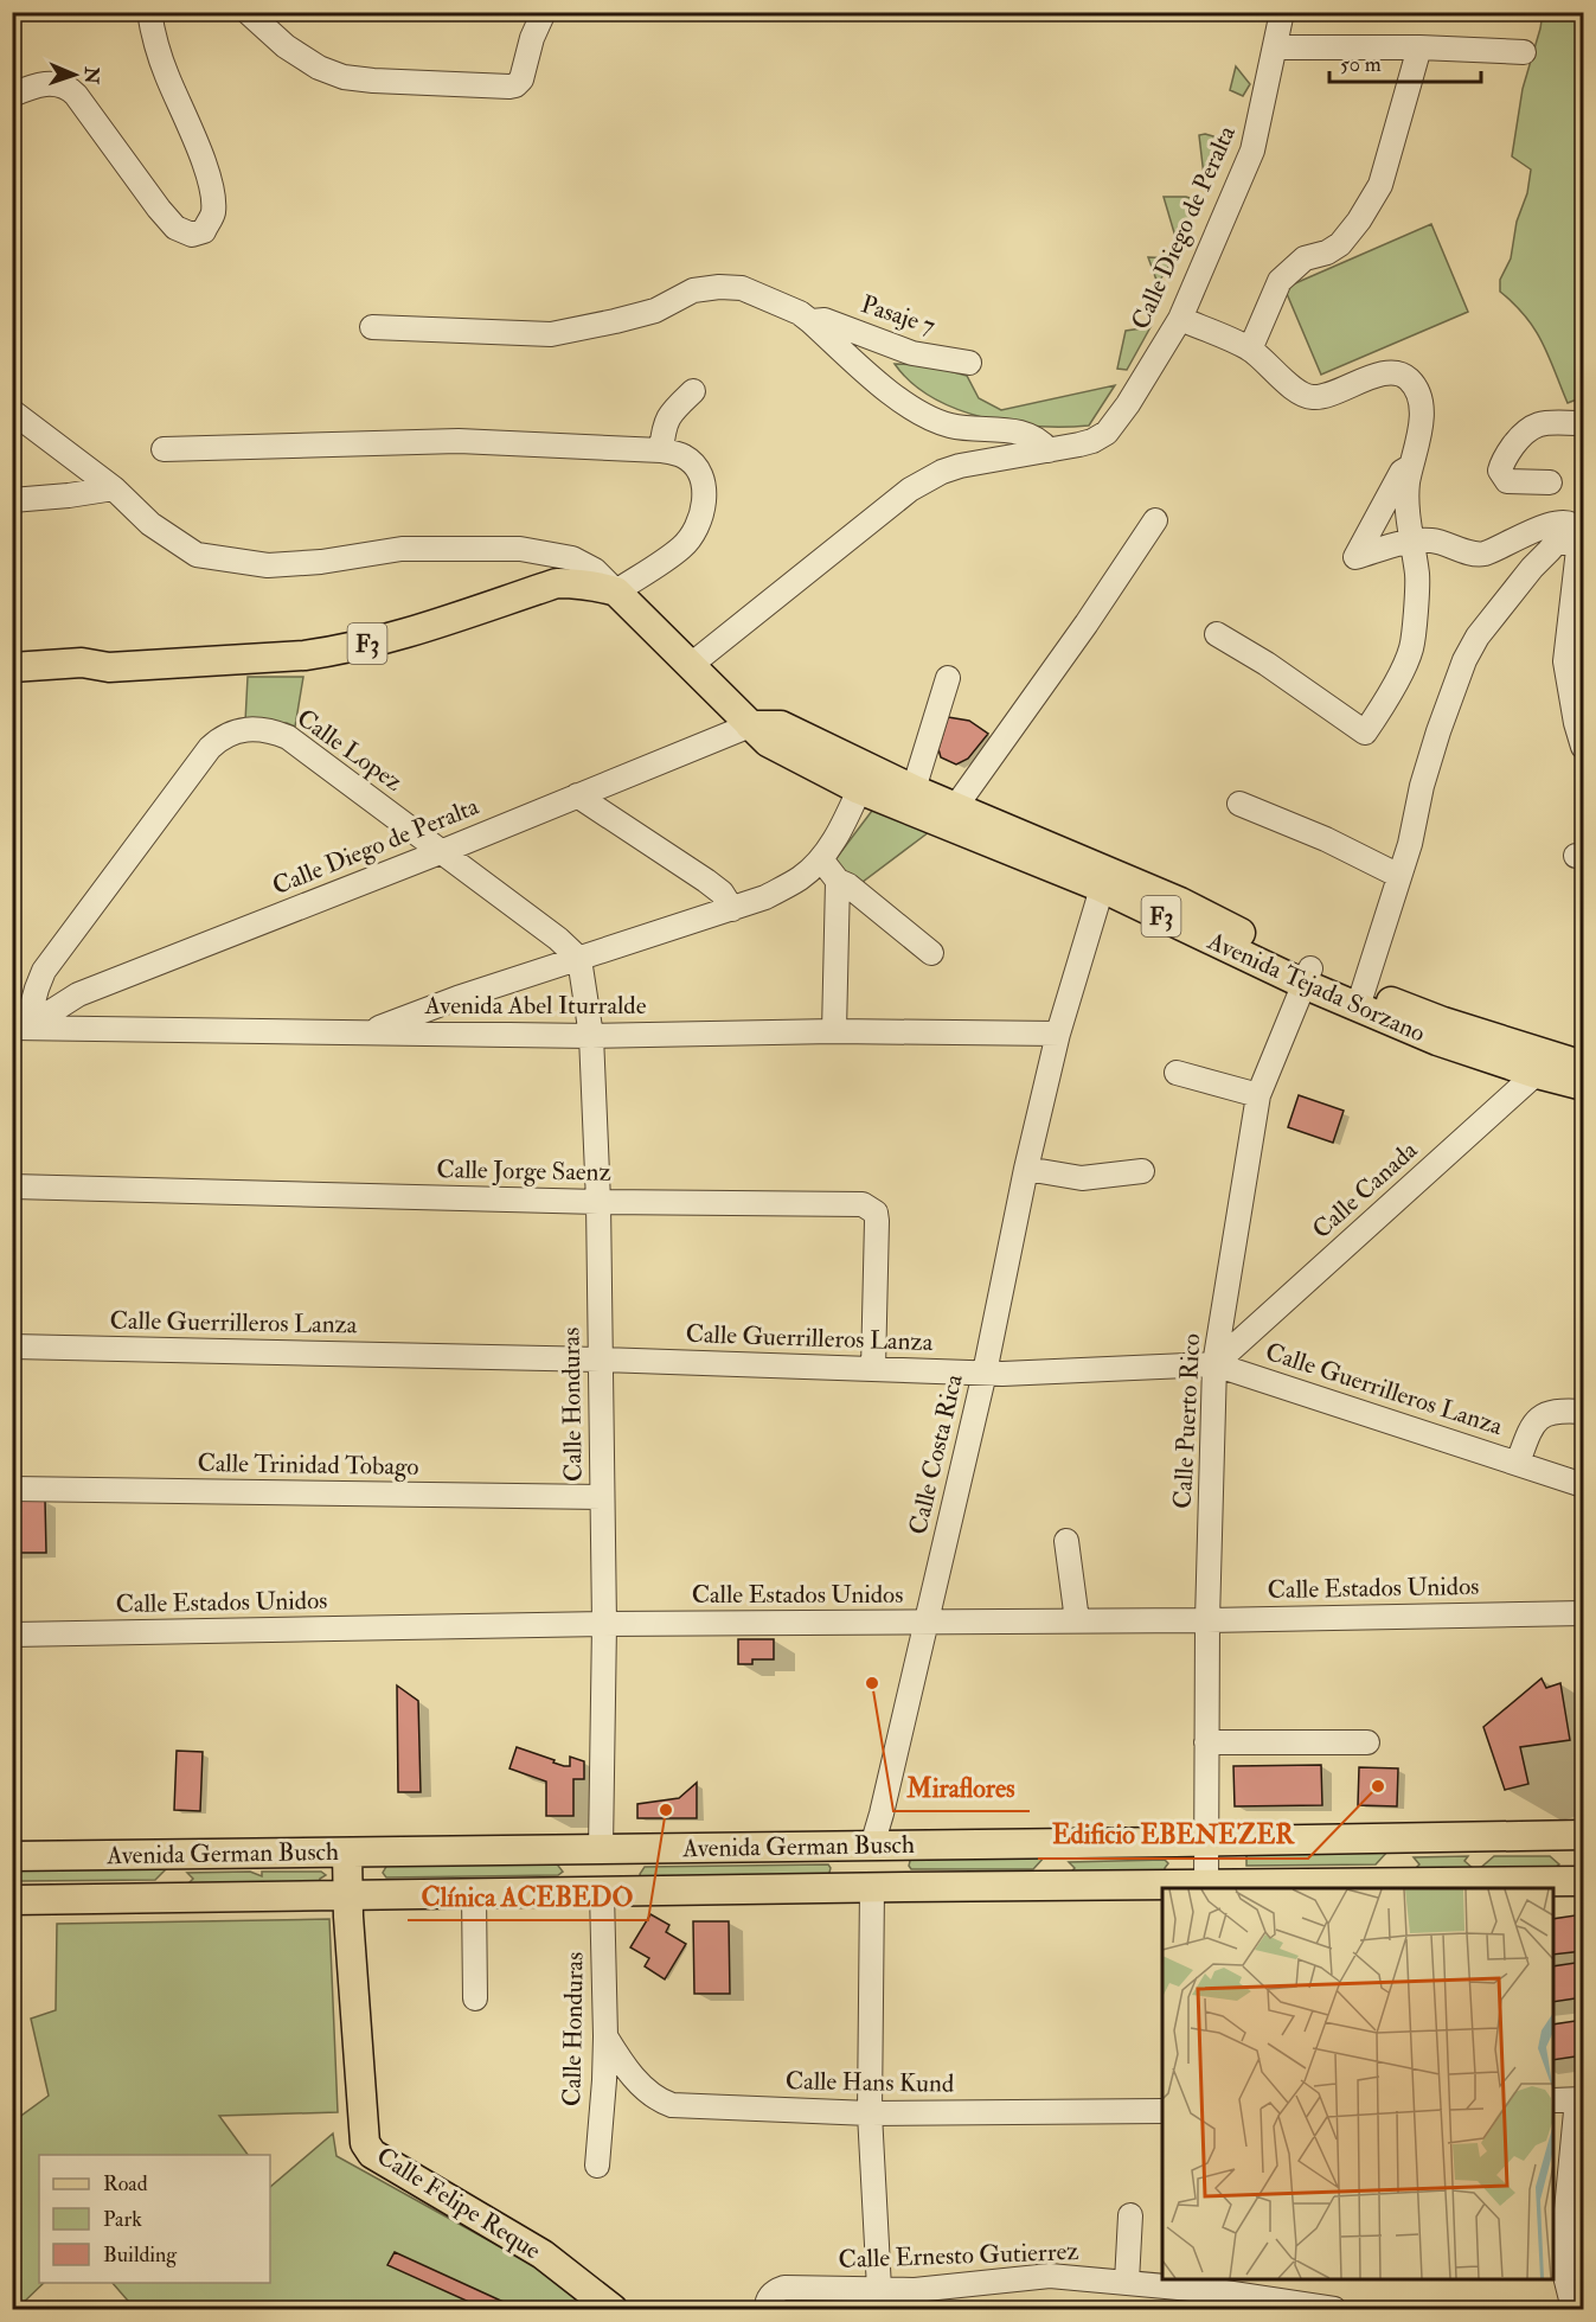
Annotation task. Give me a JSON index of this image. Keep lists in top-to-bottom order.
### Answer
{
  "streets": {
    "main road": [
      "F3",
      "Avenida Tejada Sorzano",
      "Avenida German Busch",
      "Calle Felipe Reque"
    ],
    "street": [
      "Calle Diego de Peralta",
      "Pasaje 7",
      "Calle Lopez",
      "Avenida Abel Iturralde",
      "Calle Jorge Saenz",
      "Calle Canada",
      "Calle Guerrilleros Lanza",
      "Calle Honduras",
      "Calle Puerto Rico",
      "Calle Costa Rica",
      "Calle Trinidad Tobago",
      "Calle Estados Unidos",
      "Calle Hans Kund",
      "Calle Ernesto Gutierrez"
    ]
  },
  "crossings": [
    ["Calle Diego de Peralta", "Calle Lopez"],
    ["Calle Diego de Peralta", "Avenida Tejada Sorzano"],
    ["Calle Diego de Peralta", "Avenida Abel Iturralde"],
    ["Calle Lopez", "Avenida Abel Iturralde"],
    ["Calle Lopez", "Calle Honduras"],
    ["Avenida Tejada Sorzano", "Calle Canada"],
    ["Avenida Tejada Sorzano", "Calle Puerto Rico"],
    ["Avenida Tejada Sorzano", "Calle Costa Rica"],
    ["Avenida Abel Iturralde", "Calle Honduras"],
    ["Avenida Abel Iturralde", "Calle Costa Rica"],
    ["Calle Jorge Saenz", "Calle Guerrilleros Lanza"],
    ["Calle Jorge Saenz", "Calle Honduras"],
    ["Calle Canada", "Calle Guerrilleros Lanza"],
    ["Calle Canada", "Calle Puerto Rico"],
    ["Calle Guerrilleros Lanza", "Calle Honduras"],
    ["Calle Guerrilleros Lanza", "Calle Puerto Rico"],
    ["Calle Guerrilleros Lanza", "Calle Costa Rica"],
    ["Calle Honduras", "Calle Trinidad Tobago"],
    ["Calle Honduras", "Calle Estados Unidos"],
    ["Calle Honduras", "Avenida German Busch"],
    ["Calle Honduras", "Calle Hans Kund"],
    ["Calle Puerto Rico", "Calle Estados Unidos"],
    ["Calle Puerto Rico", "Avenida German Busch"],
    ["Calle Costa Rica", "Calle Estados Unidos"],
    ["Calle Costa Rica", "Avenida German Busch"],
    ["Avenida German Busch", "Calle Felipe Reque"]
  ],
  "places": ["Miraflores", "Edificio EBENEZER", "Clínica ACEBEDO"],
  "legend": ["Road", "Park", "Building"],
  "scale_bar": "50 m",
  "north": "right"
}
